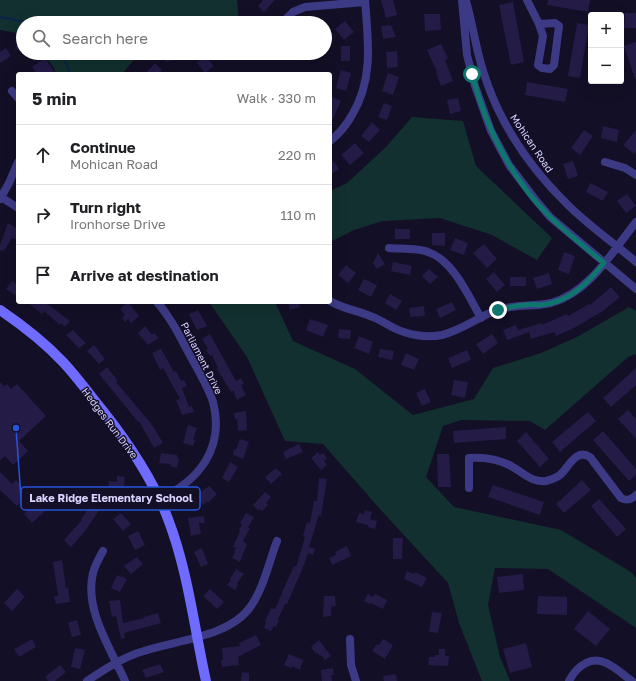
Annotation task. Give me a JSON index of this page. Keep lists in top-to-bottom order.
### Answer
{
  "streets": {
    "street": ["Mohican Road", "Parliament Drive", "Hedges Run Drive"]
  },
  "crossings": [
    ["Parliament Drive", "Hedges Run Drive"]
  ],
  "places": ["Lake Ridge Elementary School"],
  "page": {
    "map_buttons": ["+", "−"],
    "search": "Search here",
    "heading": ["5 min", "Walk · 330 m"],
    "list": [
      ["Continue", "Mohican Road", "220 m"],
      ["Turn right", "Ironhorse Drive", "110 m"],
      "Arrive at destination"
    ]
  }
}
